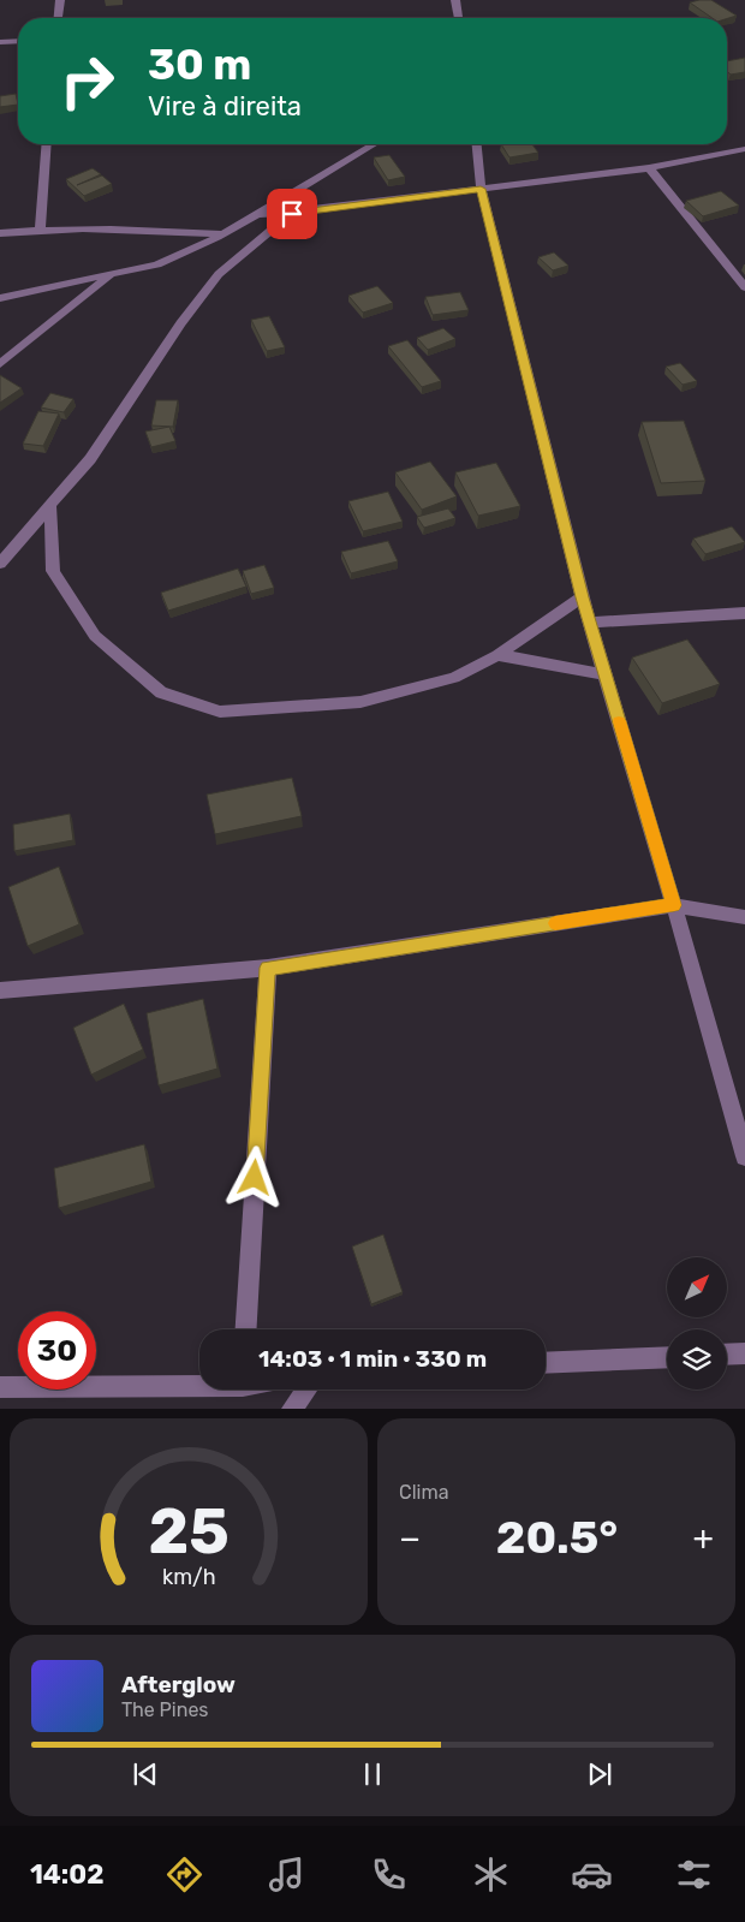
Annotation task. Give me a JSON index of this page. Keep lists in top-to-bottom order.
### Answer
{
  "north": "top right",
  "page": {
    "turn": ["30 m", "Vire à direita"],
    "limit": "30",
    "trip": "14:03 · 1 min · 330 m",
    "tile": "Clima",
    "heat": ["−", "20.5°", "+"],
    "song": ["Afterglow", "The Pines"],
    "tabs": "14:02",
    "gauge": ["25", "km/h"]
  }
}
